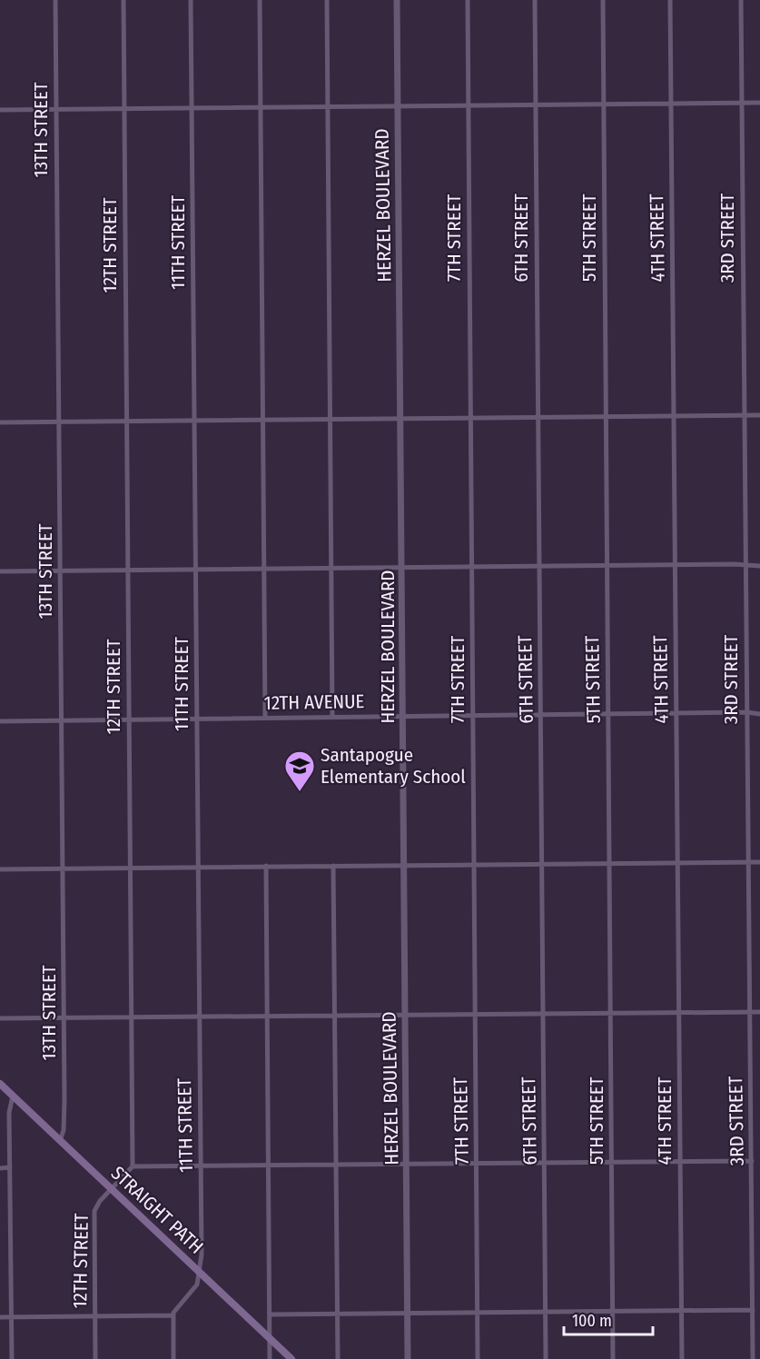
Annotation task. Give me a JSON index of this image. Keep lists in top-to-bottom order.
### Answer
{
  "streets": {
    "main road": ["STRAIGHT PATH"],
    "street": [
      "13TH STREET",
      "HERZEL BOULEVARD",
      "7TH STREET",
      "6TH STREET",
      "5TH STREET",
      "4TH STREET",
      "3RD STREET",
      "11TH STREET",
      "12TH STREET",
      "12TH AVENUE"
    ]
  },
  "crossings": [
    ["13TH STREET", "12TH AVENUE"],
    ["13TH STREET", "STRAIGHT PATH"],
    ["HERZEL BOULEVARD", "12TH AVENUE"],
    ["7TH STREET", "12TH AVENUE"],
    ["6TH STREET", "12TH AVENUE"],
    ["5TH STREET", "12TH AVENUE"],
    ["4TH STREET", "12TH AVENUE"],
    ["3RD STREET", "12TH AVENUE"],
    ["11TH STREET", "12TH AVENUE"],
    ["11TH STREET", "STRAIGHT PATH"],
    ["12TH STREET", "12TH AVENUE"],
    ["12TH STREET", "STRAIGHT PATH"]
  ],
  "places": {
    "school or university": ["Santapogue Elementary School"]
  },
  "scale_bar": "100 m"
}
